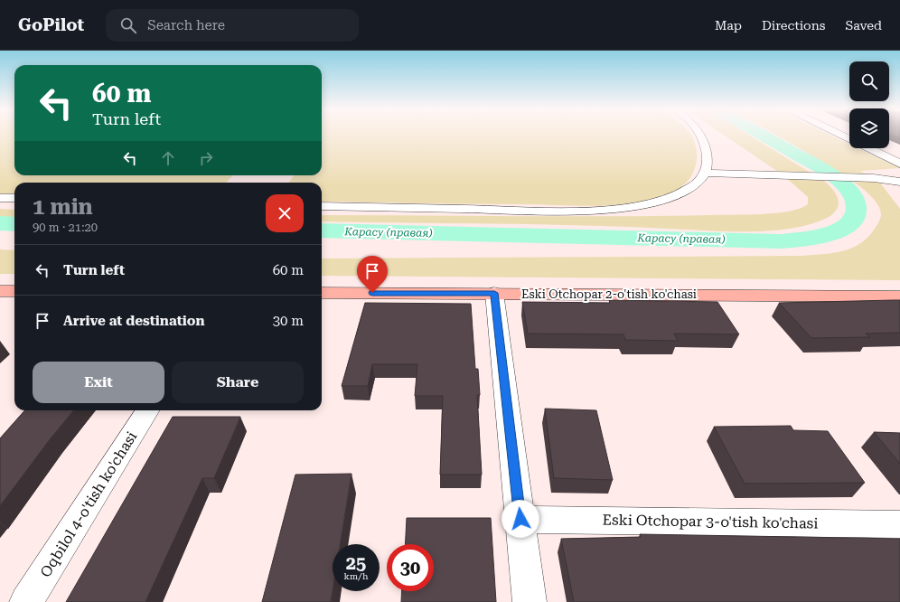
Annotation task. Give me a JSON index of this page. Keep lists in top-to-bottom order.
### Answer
{
  "streets": {
    "street": ["Eski Otchopar 2-o'tish ko'chasi", "Oqbilol 4-o'tish ko'chasi", "Eski Otchopar 3-o'tish ko'chasi"]
  },
  "water": ["Карасу (правая)"],
  "page": {
    "header": "GoPilot",
    "search": "Search here",
    "nav": ["Map", "Directions", "Saved"],
    "turn": ["60 m", "Turn left"],
    "heading": ["1 min", "90 m · 21:20"],
    "list": [
      {
        "name": "Turn left",
        "value": "60 m"
      },
      {
        "name": "Arrive at destination",
        "value": "30 m"
      }
    ],
    "buttons": ["Exit", "Share"],
    "speed": "25 km/h",
    "limit": "30"
  }
}
